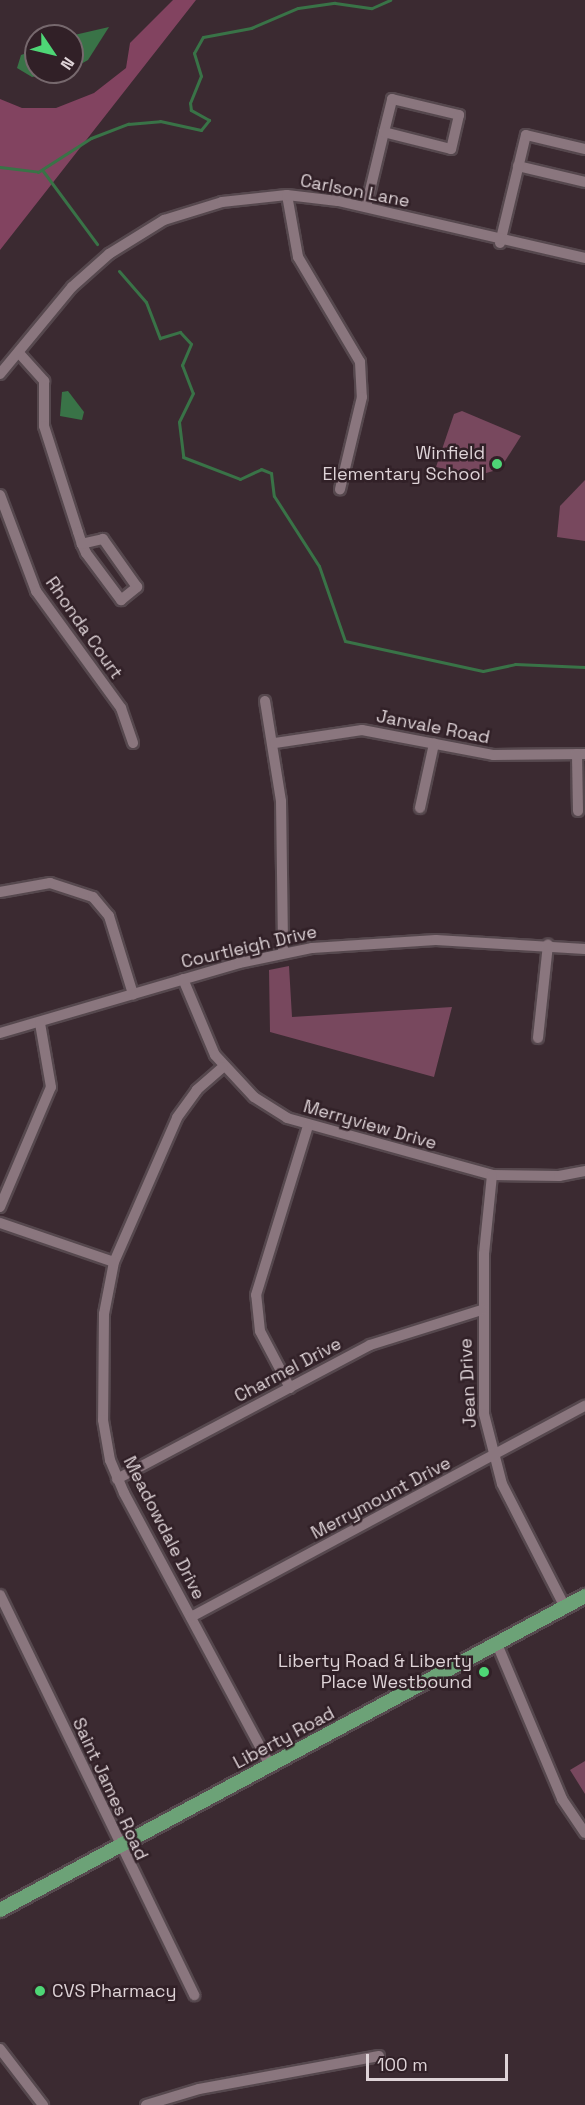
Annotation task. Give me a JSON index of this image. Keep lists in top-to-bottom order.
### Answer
{
  "streets": {
    "main road": ["Liberty Road"],
    "street": [
      "Carlson Lane",
      "Rhonda Court",
      "Janvale Road",
      "Courtleigh Drive",
      "Merryview Drive",
      "Charmel Drive",
      "Jean Drive",
      "Merrymount Drive",
      "Meadowdale Drive",
      "Saint James Road"
    ]
  },
  "crossings": [
    ["Courtleigh Drive", "Merryview Drive"],
    ["Merryview Drive", "Jean Drive"],
    ["Merryview Drive", "Meadowdale Drive"],
    ["Charmel Drive", "Jean Drive"],
    ["Charmel Drive", "Meadowdale Drive"],
    ["Jean Drive", "Merrymount Drive"],
    ["Jean Drive", "Liberty Road"],
    ["Merrymount Drive", "Meadowdale Drive"],
    ["Meadowdale Drive", "Liberty Road"],
    ["Liberty Road", "Saint James Road"]
  ],
  "places": ["Winfield Elementary School", "Liberty Road & Liberty Place Westbound", "CVS Pharmacy"],
  "scale_bar": "100 m",
  "north": "bottom right"
}
